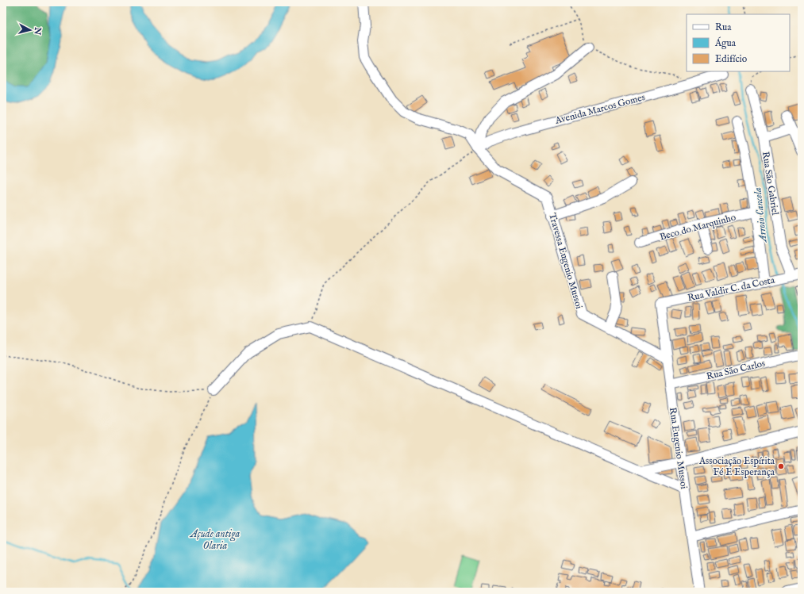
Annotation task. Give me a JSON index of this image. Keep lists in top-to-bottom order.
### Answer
{
  "streets": {
    "street": [
      "Avenida Marcos Gomes",
      "Rua São Gabriel",
      "Beco do Marquinho",
      "Travessa Eugenio Mussoi",
      "Rua Valdir C. da Costa",
      "Rua São Carlos",
      "Rua Eugenio Mussoi"
    ]
  },
  "crossings": [
    ["Avenida Marcos Gomes", "Travessa Eugenio Mussoi"],
    ["Rua São Gabriel", "Beco do Marquinho"],
    ["Rua São Gabriel", "Rua Valdir C. da Costa"],
    ["Travessa Eugenio Mussoi", "Rua Eugenio Mussoi"],
    ["Rua Valdir C. da Costa", "Rua Eugenio Mussoi"],
    ["Rua São Carlos", "Rua Eugenio Mussoi"]
  ],
  "water": ["Arroio Cancela", "Açude antiga Olaria"],
  "places": ["Associação Espírita Fé E Esperança"],
  "legend": ["Rua", "Água", "Edifício"],
  "north": "right"
}
